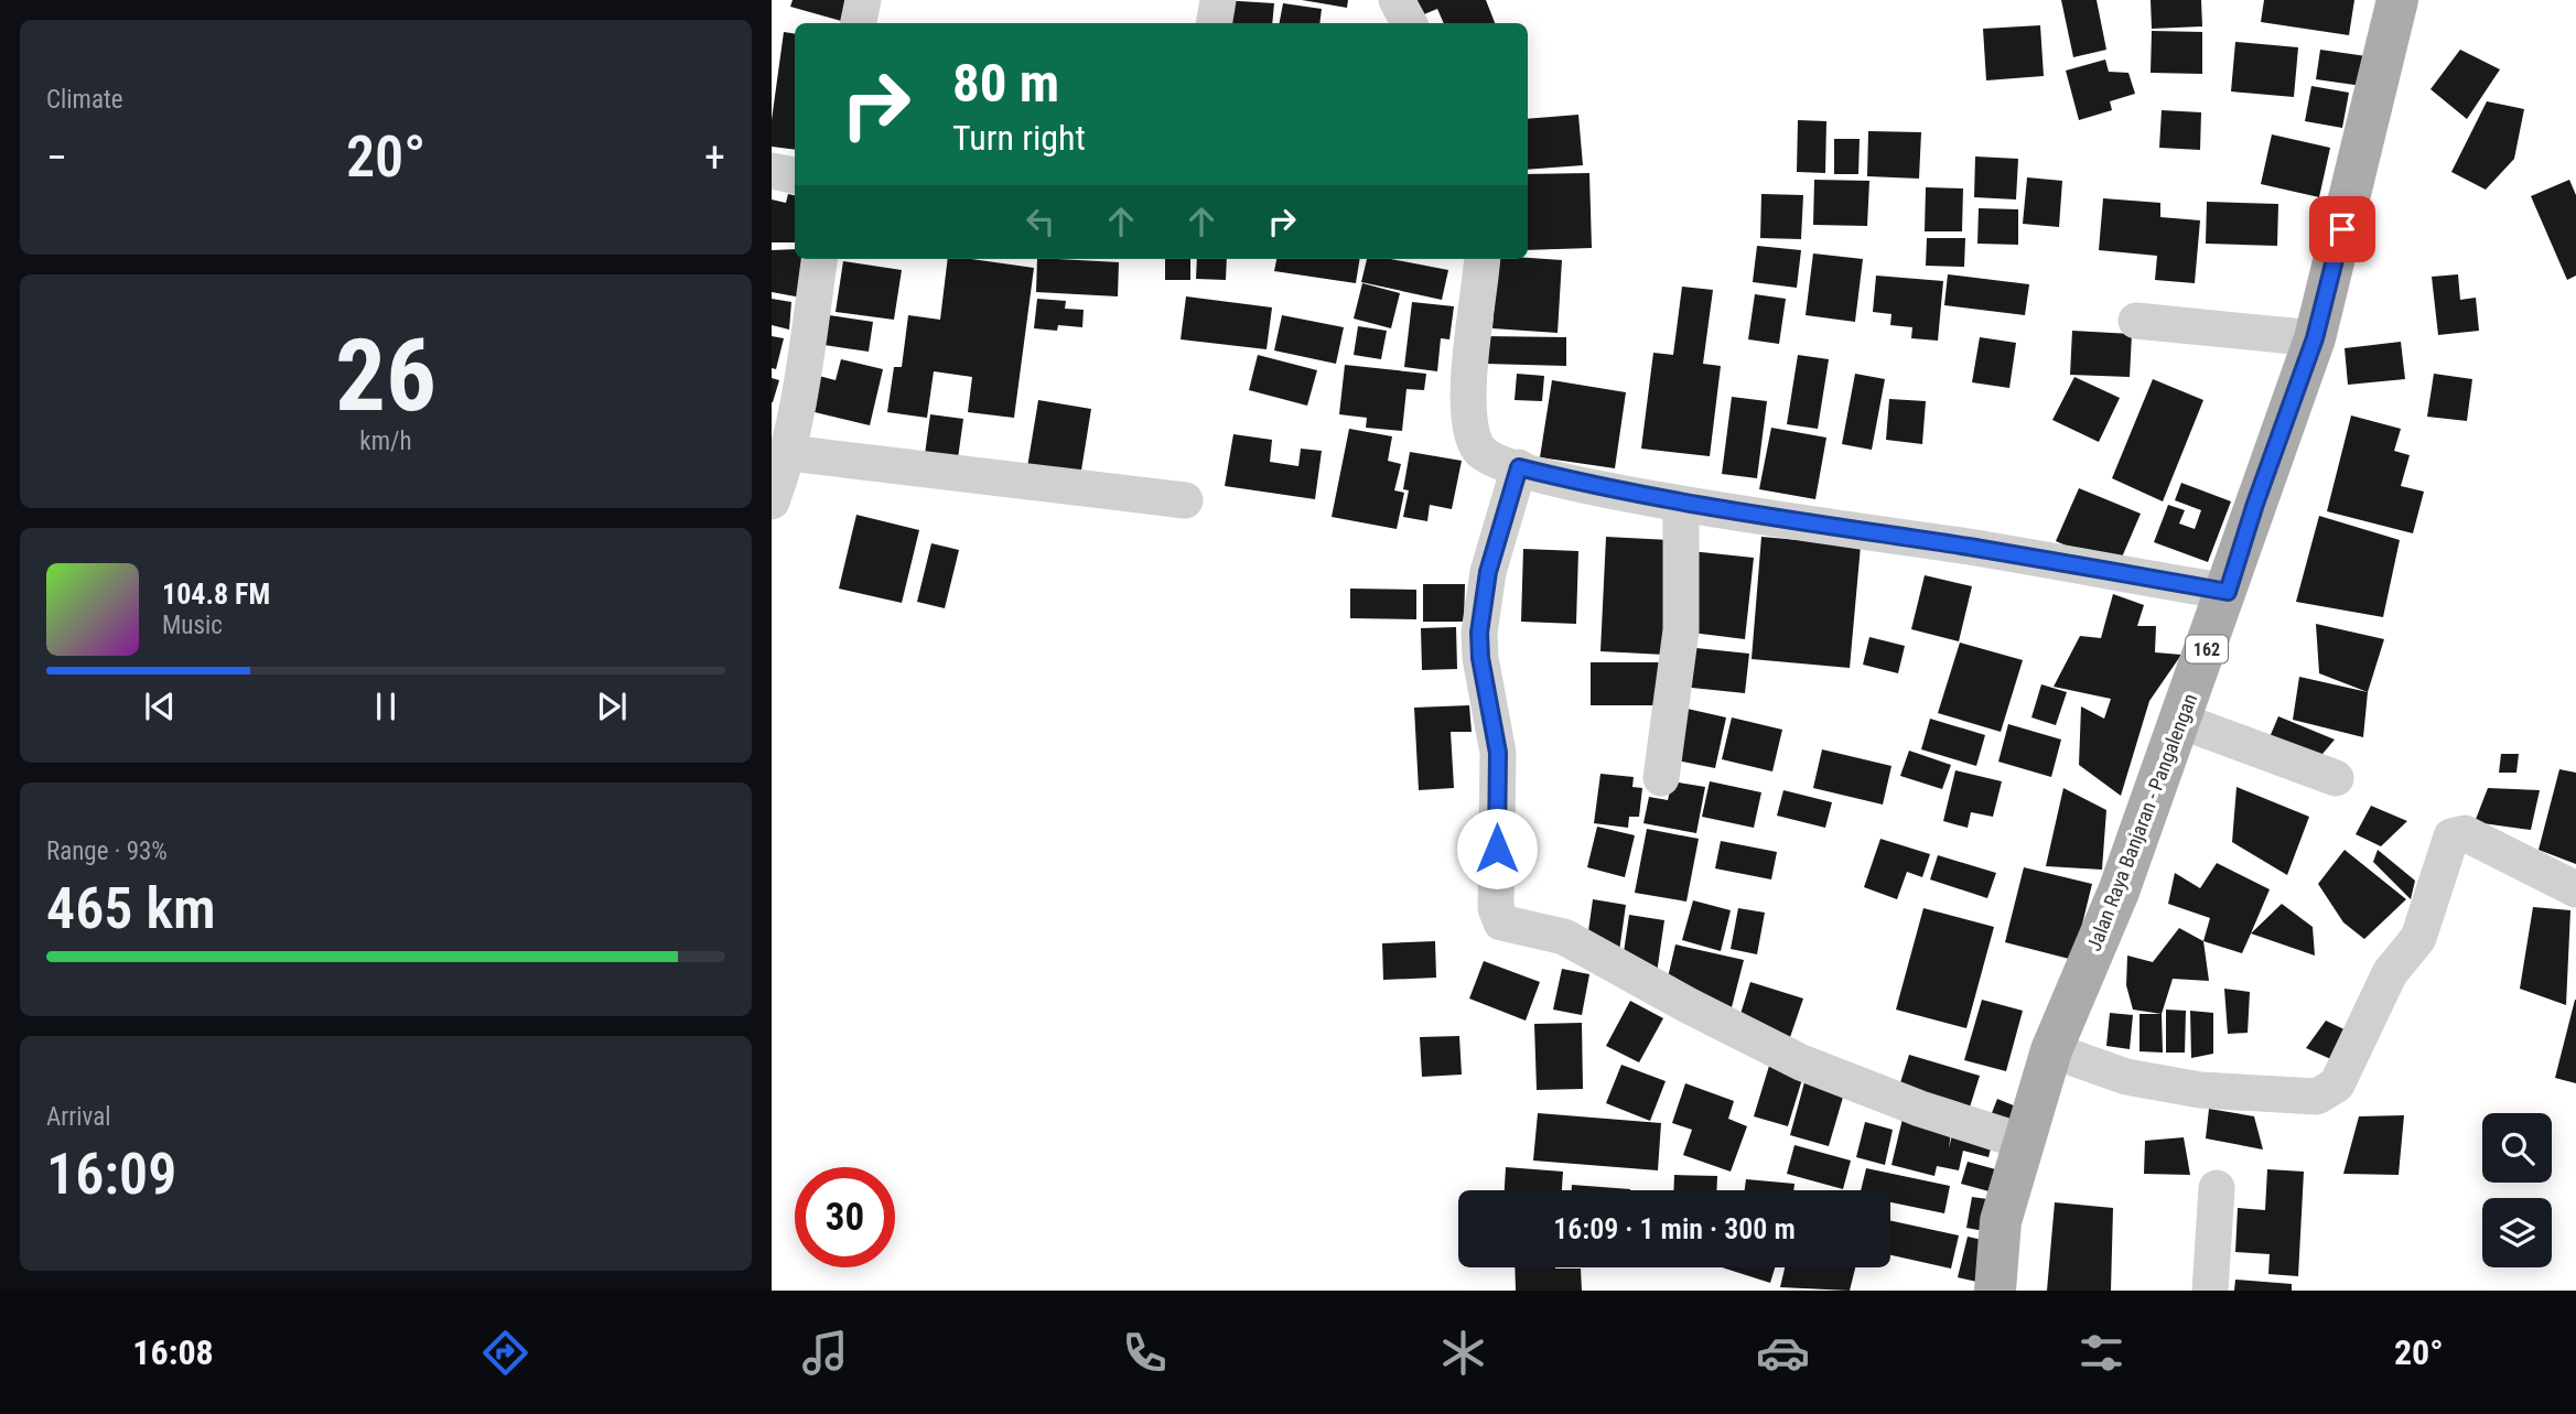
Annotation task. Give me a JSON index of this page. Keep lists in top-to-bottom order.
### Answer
{
  "streets": {
    "main road": ["162", "Jalan Raya Banjaran - Pangalengan"]
  },
  "page": {
    "tile": [
      "Climate",
      ["26", "km/h"],
      ["Range · 93%", "465 km"],
      ["Arrival", "16:09"]
    ],
    "turn": ["80 m", "Turn right"],
    "heat": ["−", "20°", "+"],
    "song": ["104.8 FM", "Music"],
    "limit": "30",
    "trip": "16:09 · 1 min · 300 m",
    "tabs": ["16:08", "20°"]
  }
}
